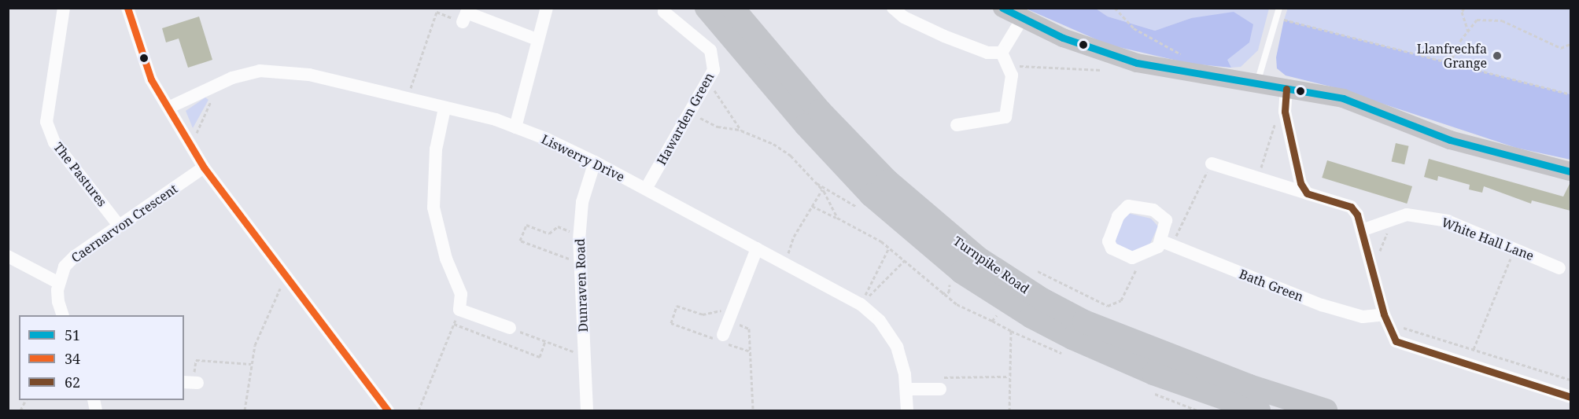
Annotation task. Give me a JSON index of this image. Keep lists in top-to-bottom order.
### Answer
{
  "streets": {
    "highway": ["Turnpike Road"],
    "street": [
      "Hawarden Green",
      "Liswerry Drive",
      "The Pastures",
      "Caernarvon Crescent",
      "White Hall Lane",
      "Dunraven Road",
      "Bath Green"
    ]
  },
  "crossings": [
    ["Hawarden Green", "Liswerry Drive"],
    ["Liswerry Drive", "Dunraven Road"],
    ["The Pastures", "Caernarvon Crescent"],
    ["White Hall Lane", "Bath Green"]
  ],
  "places": ["Llanfrechfa Grange"],
  "lines": ["transit line 51", "transit line 34", "transit line 62"],
  "legend": ["51", "34", "62"]
}
